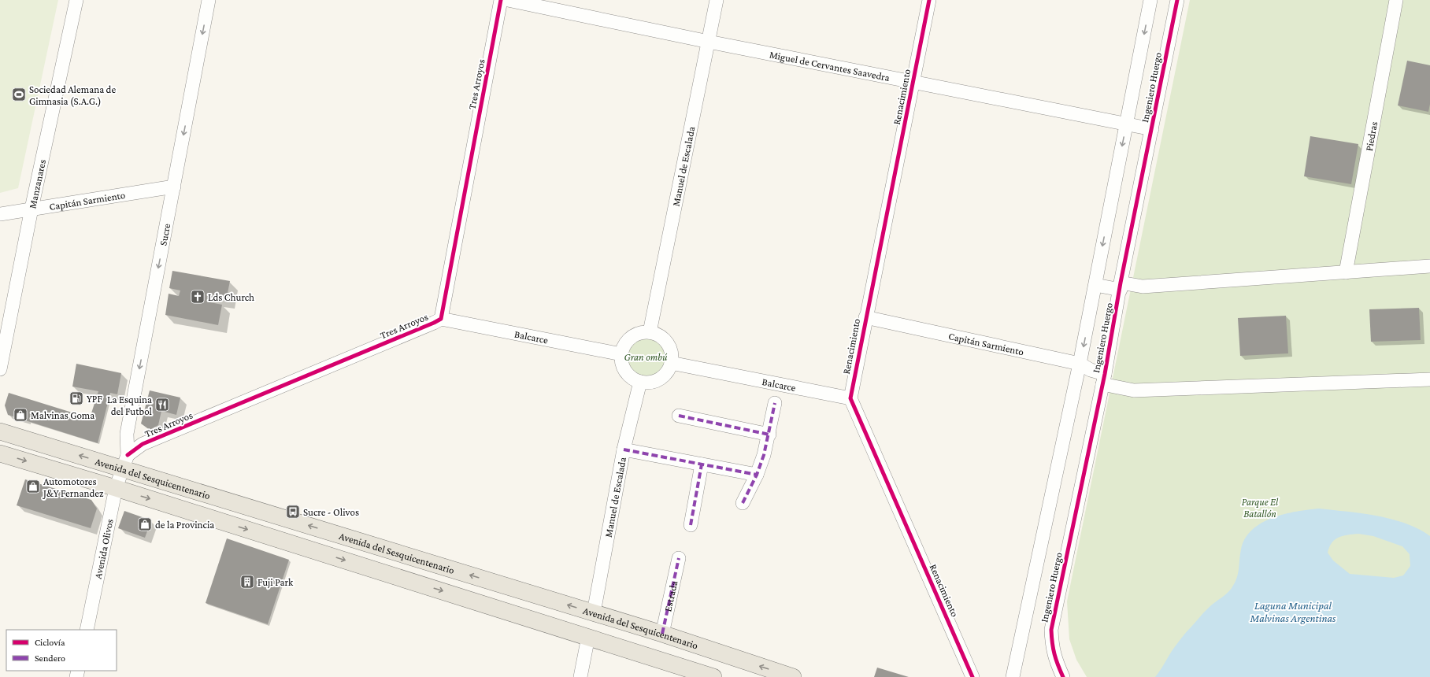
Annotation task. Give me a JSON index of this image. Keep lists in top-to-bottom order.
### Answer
{
  "streets": {
    "main road": ["Avenida del Sesquicentenario"],
    "street": [
      "Miguel de Cervantes Saavedra",
      "Tres Arroyos",
      "Ingeniero Huergo",
      "Renacimiento",
      "Piedras",
      "Manuel de Escalada",
      "Manzanares",
      "Capitán Sarmiento",
      "Sucre",
      "Balcarce",
      "Avenida Olivos",
      "Estrada"
    ]
  },
  "crossings": [
    ["Miguel de Cervantes Saavedra", "Ingeniero Huergo"],
    ["Miguel de Cervantes Saavedra", "Renacimiento"],
    ["Miguel de Cervantes Saavedra", "Manuel de Escalada"],
    ["Tres Arroyos", "Sucre"],
    ["Tres Arroyos", "Balcarce"],
    ["Tres Arroyos", "Avenida del Sesquicentenario"],
    ["Tres Arroyos", "Avenida Olivos"],
    ["Ingeniero Huergo", "Capitán Sarmiento"],
    ["Renacimiento", "Capitán Sarmiento"],
    ["Renacimiento", "Balcarce"],
    ["Manuel de Escalada", "Balcarce"],
    ["Manuel de Escalada", "Avenida del Sesquicentenario"],
    ["Manzanares", "Capitán Sarmiento"],
    ["Capitán Sarmiento", "Sucre"],
    ["Sucre", "Avenida del Sesquicentenario"],
    ["Sucre", "Avenida Olivos"],
    ["Avenida del Sesquicentenario", "Avenida Olivos"],
    ["Avenida del Sesquicentenario", "Estrada"]
  ],
  "one_way": ["Sucre"],
  "water": ["Laguna Municipal Malvinas Argentinas"],
  "parks": ["Gran ombú", "Parque El Batallón"],
  "places": {
    "sports": ["Sociedad Alemana de Gimnasia (S.A.G.)"],
    "church": ["Lds Church"],
    "fuel station": ["YPF"],
    "restaurant": ["La Esquina del Futbol"],
    "shop": ["Malvinas Goma", "Automotores J&Y Fernandez", "de la Provincia"],
    "bus stop": ["Sucre - Olivos"],
    "building": ["Fuji Park"]
  },
  "legend": ["Ciclovía", "Sendero"]
}
